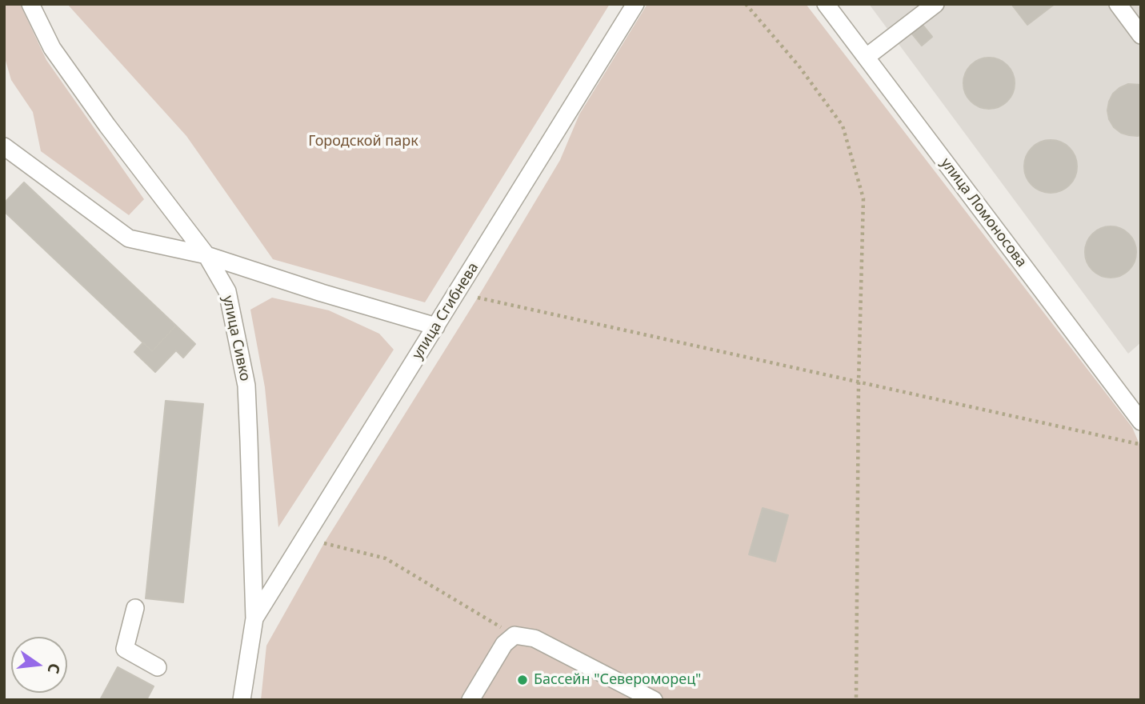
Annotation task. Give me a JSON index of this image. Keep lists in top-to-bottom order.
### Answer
{
  "streets": {
    "street": ["улица Ломоносова", "улица Сгибнева", "улица Сивко"]
  },
  "crossings": [
    ["улица Сгибнева", "улица Сивко"]
  ],
  "parks": ["Городской парк"],
  "places": ["Бассейн \"Североморец\""],
  "north": "right"
}
